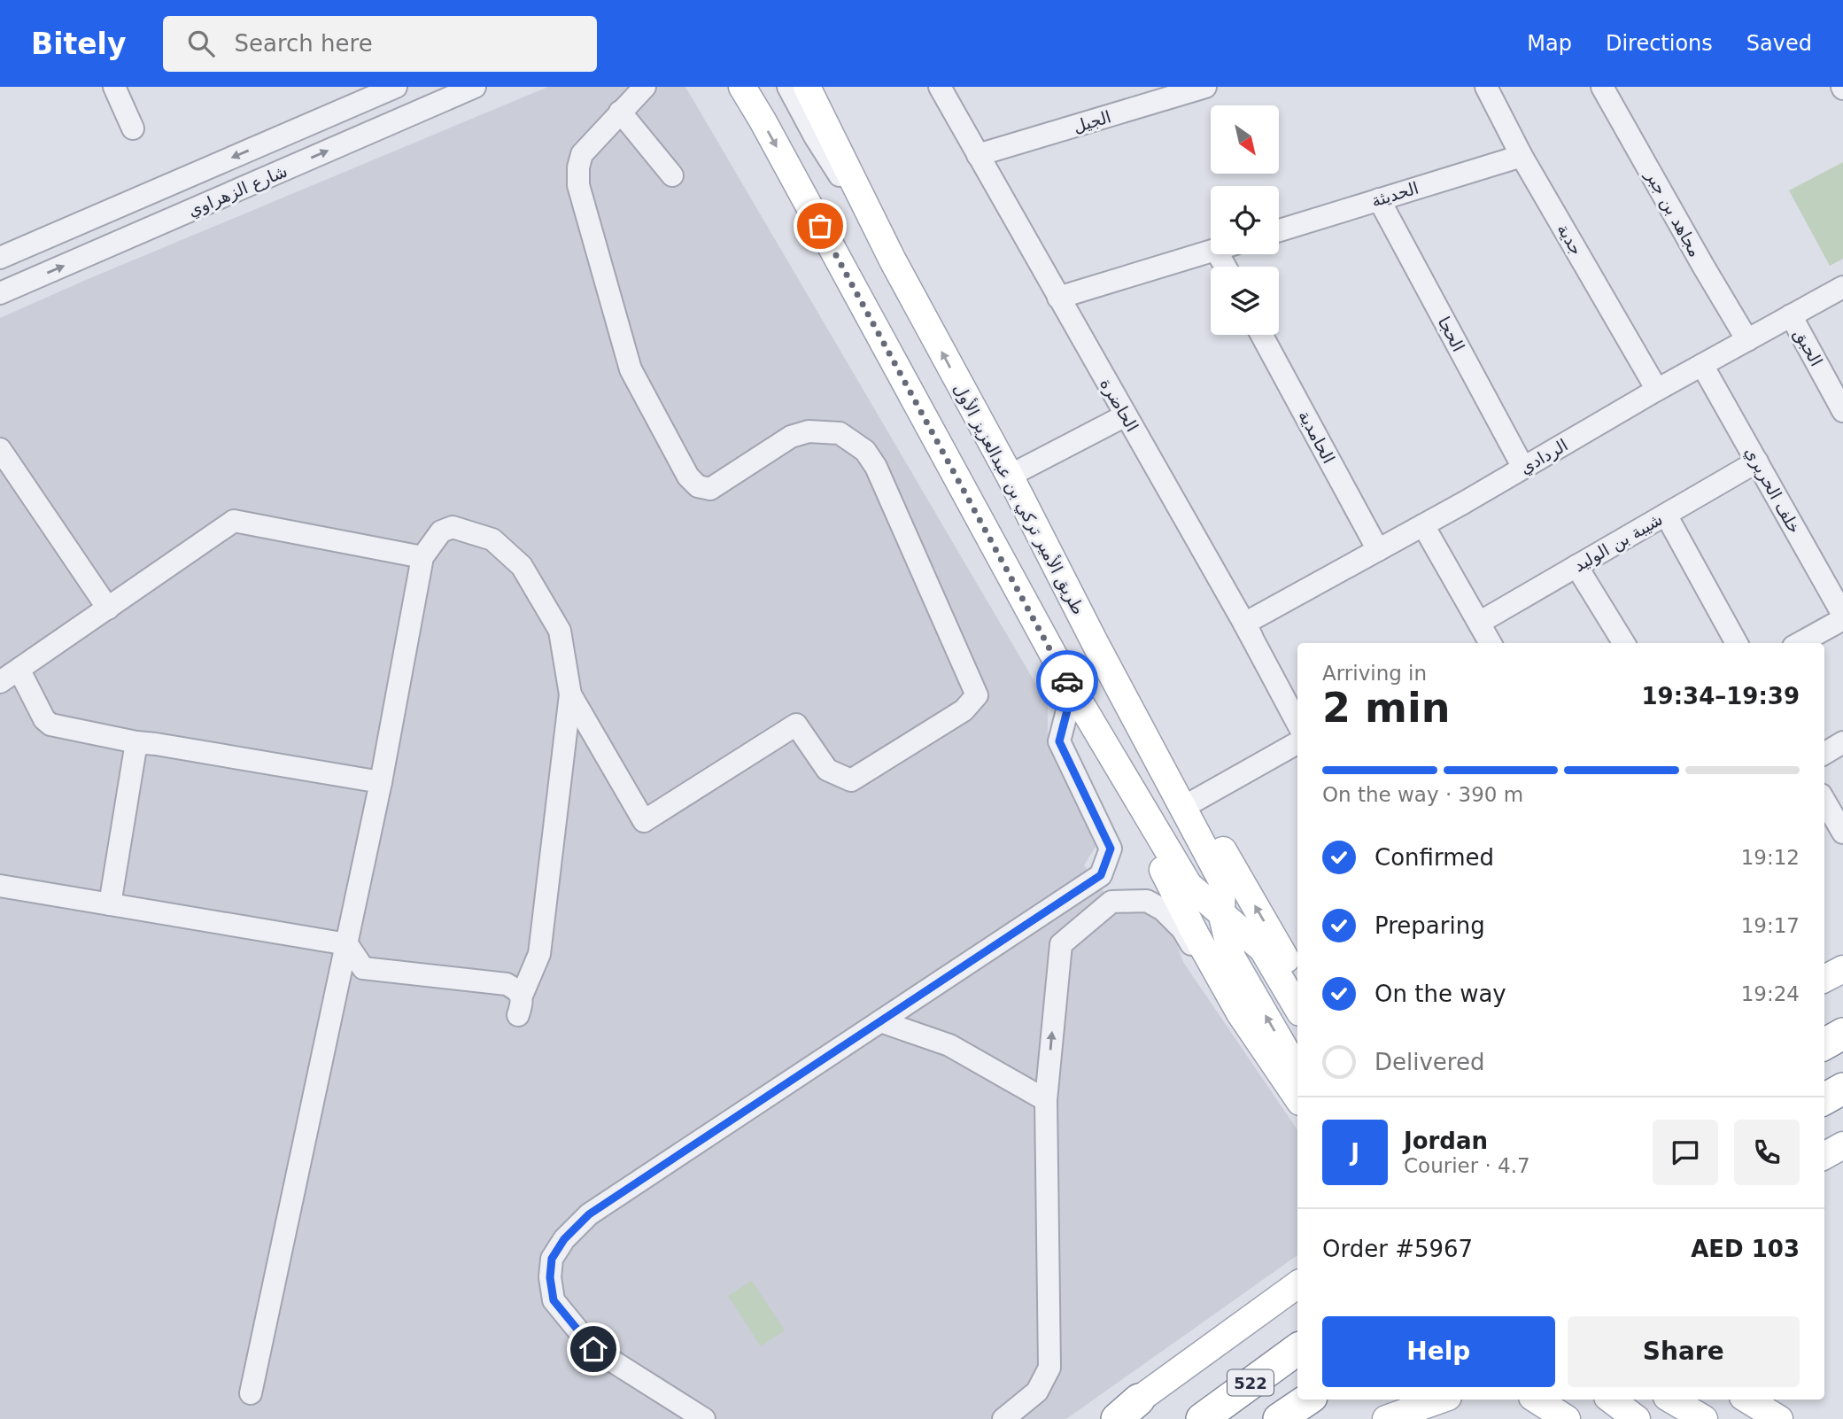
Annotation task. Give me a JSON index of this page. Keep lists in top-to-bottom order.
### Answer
{
  "streets": {
    "highway": ["522"],
    "main road": ["طريق الأمير تركي بن عبدالعزيز الأول"],
    "street": [
      "الجيل",
      "شارع الزهراوي",
      "الحديثة",
      "مجاهد بن جبر",
      "جدية",
      "الحجا",
      "الحبق",
      "الحاضرة",
      "الحامدية",
      "الردادي",
      "خلف الحريري",
      "شيبة بن الوليد"
    ]
  },
  "crossings": [
    ["الجيل", "الحاضرة"],
    ["الحديثة", "جدية"],
    ["الحديثة", "الحجا"],
    ["مجاهد بن جبر", "الردادي"],
    ["جدية", "الردادي"],
    ["الحجا", "الردادي"],
    ["الحبق", "الردادي"],
    ["الحاضرة", "الردادي"],
    ["الحامدية", "الردادي"],
    ["الردادي", "خلف الحريري"],
    ["خلف الحريري", "شيبة بن الوليد"]
  ],
  "north": "bottom right",
  "page": {
    "header": "Bitely",
    "search": "Search here",
    "nav": ["Map", "Directions", "Saved"],
    "heading": ["2 min", "Arriving in", "19:34–19:39"],
    "panel": [
      "Jordan",
      "Courier · 4.7",
      "Order #5967",
      "AED 103"
    ],
    "bar": "On the way · 390 m",
    "list": [
      ["Confirmed", "19:12"],
      ["Preparing", "19:17"],
      ["On the way", "19:24"],
      "Delivered"
    ],
    "round": "J",
    "buttons": ["Help", "Share"]
  }
}
